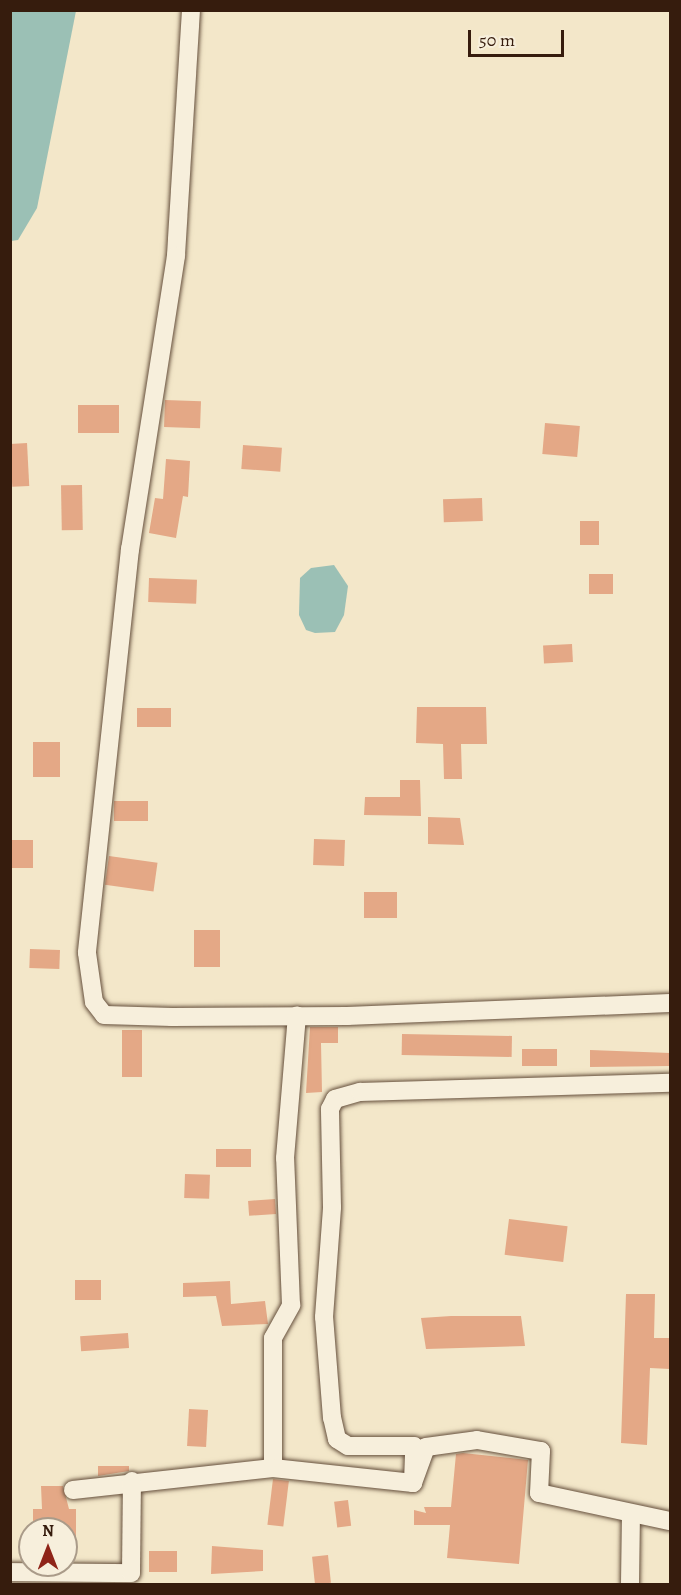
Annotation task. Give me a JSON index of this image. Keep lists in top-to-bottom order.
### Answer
{
  "scale_bar": "50 m",
  "north": "top"
}
